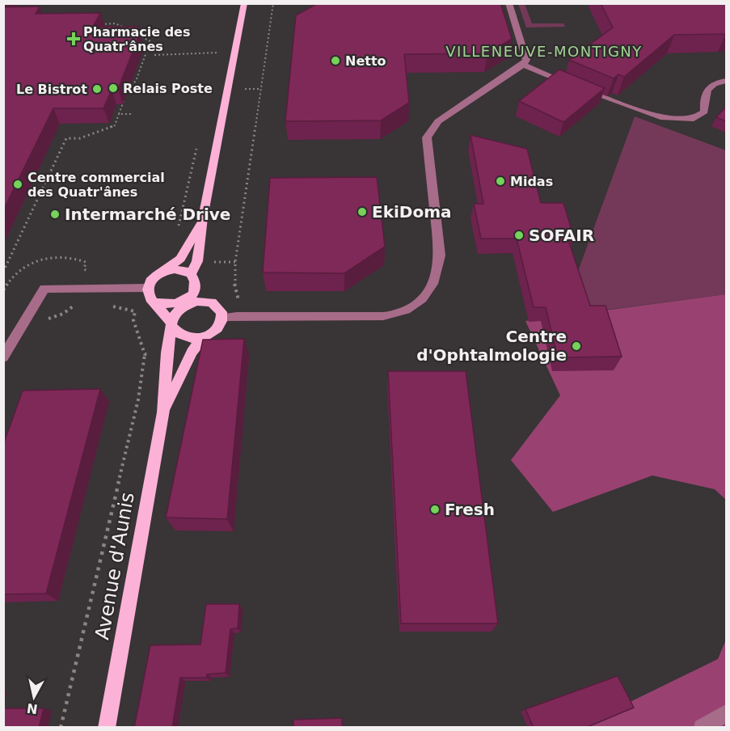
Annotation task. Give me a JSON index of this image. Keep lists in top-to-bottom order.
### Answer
{
  "streets": {
    "main road": ["Avenue d'Aunis"]
  },
  "districts": ["VILLENEUVE-MONTIGNY"],
  "places": {
    "health": ["Pharmacie des Quatr'ânes"],
    "other": [
      "Netto",
      "Relais Poste",
      "Le Bistrot",
      "Midas",
      "Centre commercial des Quatr'ânes",
      "EkiDoma",
      "Intermarché Drive",
      "SOFAIR",
      "Centre d'Ophtalmologie",
      "Fresh"
    ]
  },
  "north": "bottom"
}
